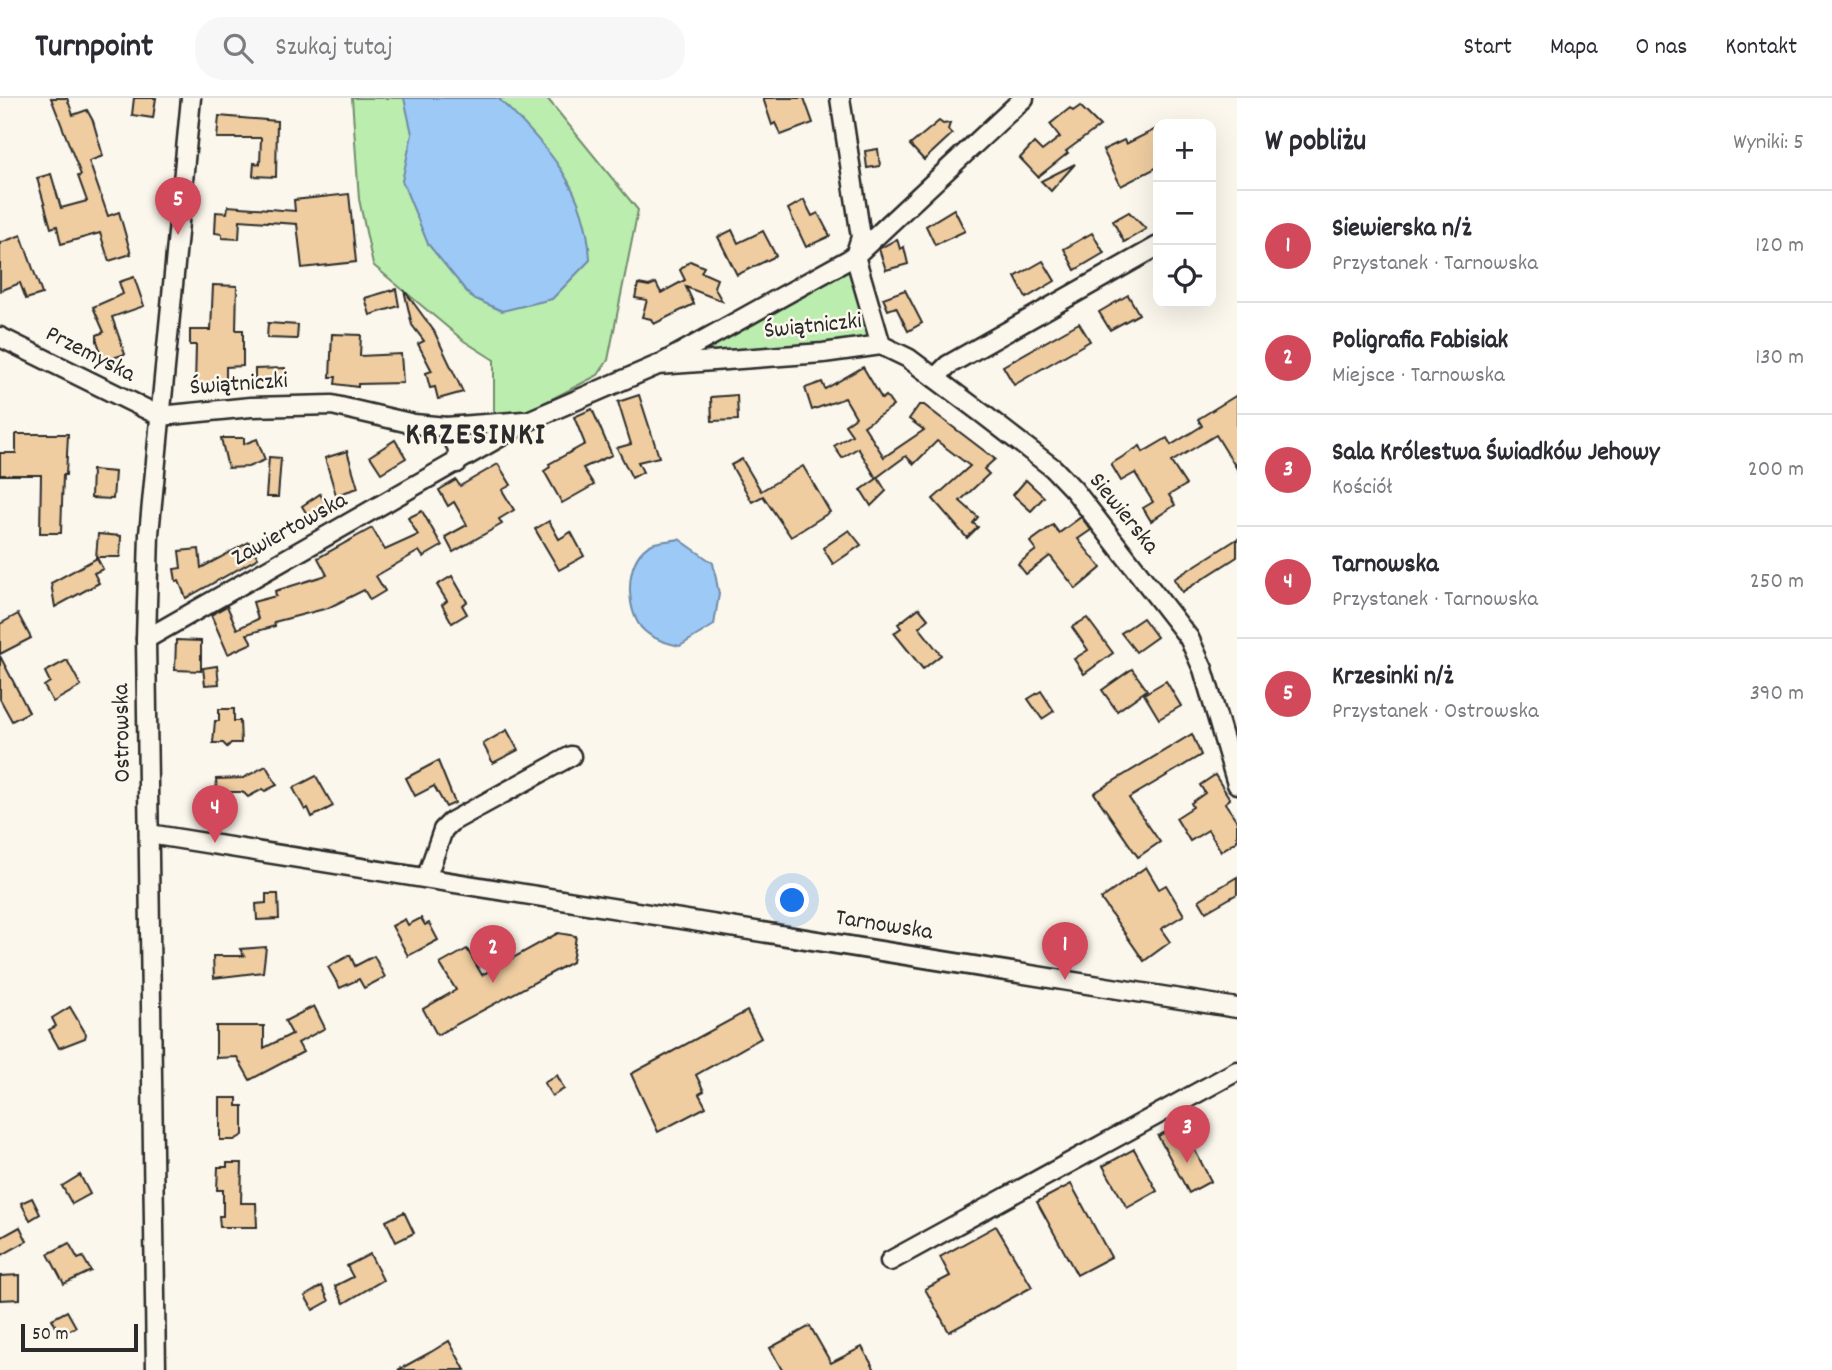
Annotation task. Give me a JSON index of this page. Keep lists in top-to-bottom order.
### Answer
{
  "streets": {
    "street": [
      "Świątniczki",
      "Przemyska",
      "Siewierska",
      "Zawiertowska",
      "Ostrowska",
      "Tarnowska"
    ]
  },
  "crossings": [
    ["Świątniczki", "Przemyska"],
    ["Świątniczki", "Siewierska"],
    ["Świątniczki", "Zawiertowska"],
    ["Świątniczki", "Ostrowska"],
    ["Przemyska", "Ostrowska"],
    ["Zawiertowska", "Ostrowska"],
    ["Ostrowska", "Tarnowska"]
  ],
  "districts": ["KRZESINKI"],
  "scale_bar": "50 m",
  "page": {
    "header": "Turnpoint",
    "search": "Szukaj tutaj",
    "nav": [
      "Start",
      "Mapa",
      "O nas",
      "Kontakt"
    ],
    "heading": ["W pobliżu", "Wyniki: 5"],
    "map_buttons": ["+", "−"],
    "pins": [
      "5",
      "4",
      "1",
      "2",
      "3"
    ],
    "list": [
      {
        "mark": "1",
        "name": "Siewierska n/ż",
        "note": "Przystanek · Tarnowska",
        "value": "120 m"
      },
      {
        "mark": "2",
        "name": "Poligrafia Fabisiak",
        "note": "Miejsce · Tarnowska",
        "value": "130 m"
      },
      {
        "mark": "3",
        "name": "Sala Królestwa Świadków Jehowy",
        "note": "Kościół",
        "value": "200 m"
      },
      {
        "mark": "4",
        "name": "Tarnowska",
        "note": "Przystanek · Tarnowska",
        "value": "250 m"
      },
      {
        "mark": "5",
        "name": "Krzesinki n/ż",
        "note": "Przystanek · Ostrowska",
        "value": "390 m"
      }
    ],
    "scale": "50 m"
  }
}
